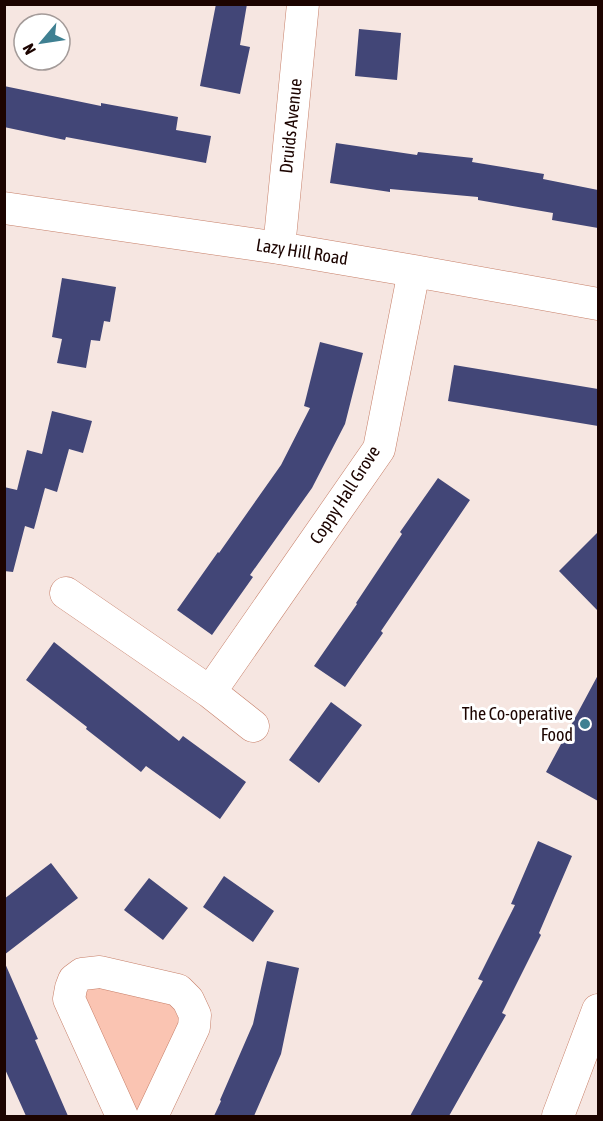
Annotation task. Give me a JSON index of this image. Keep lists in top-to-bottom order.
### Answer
{
  "streets": {
    "street": ["Druids Avenue", "Lazy Hill Road", "Coppy Hall Grove"]
  },
  "crossings": [
    ["Druids Avenue", "Lazy Hill Road"],
    ["Lazy Hill Road", "Coppy Hall Grove"]
  ],
  "places": ["The Co-operative Food"],
  "north": "bottom left"
}
